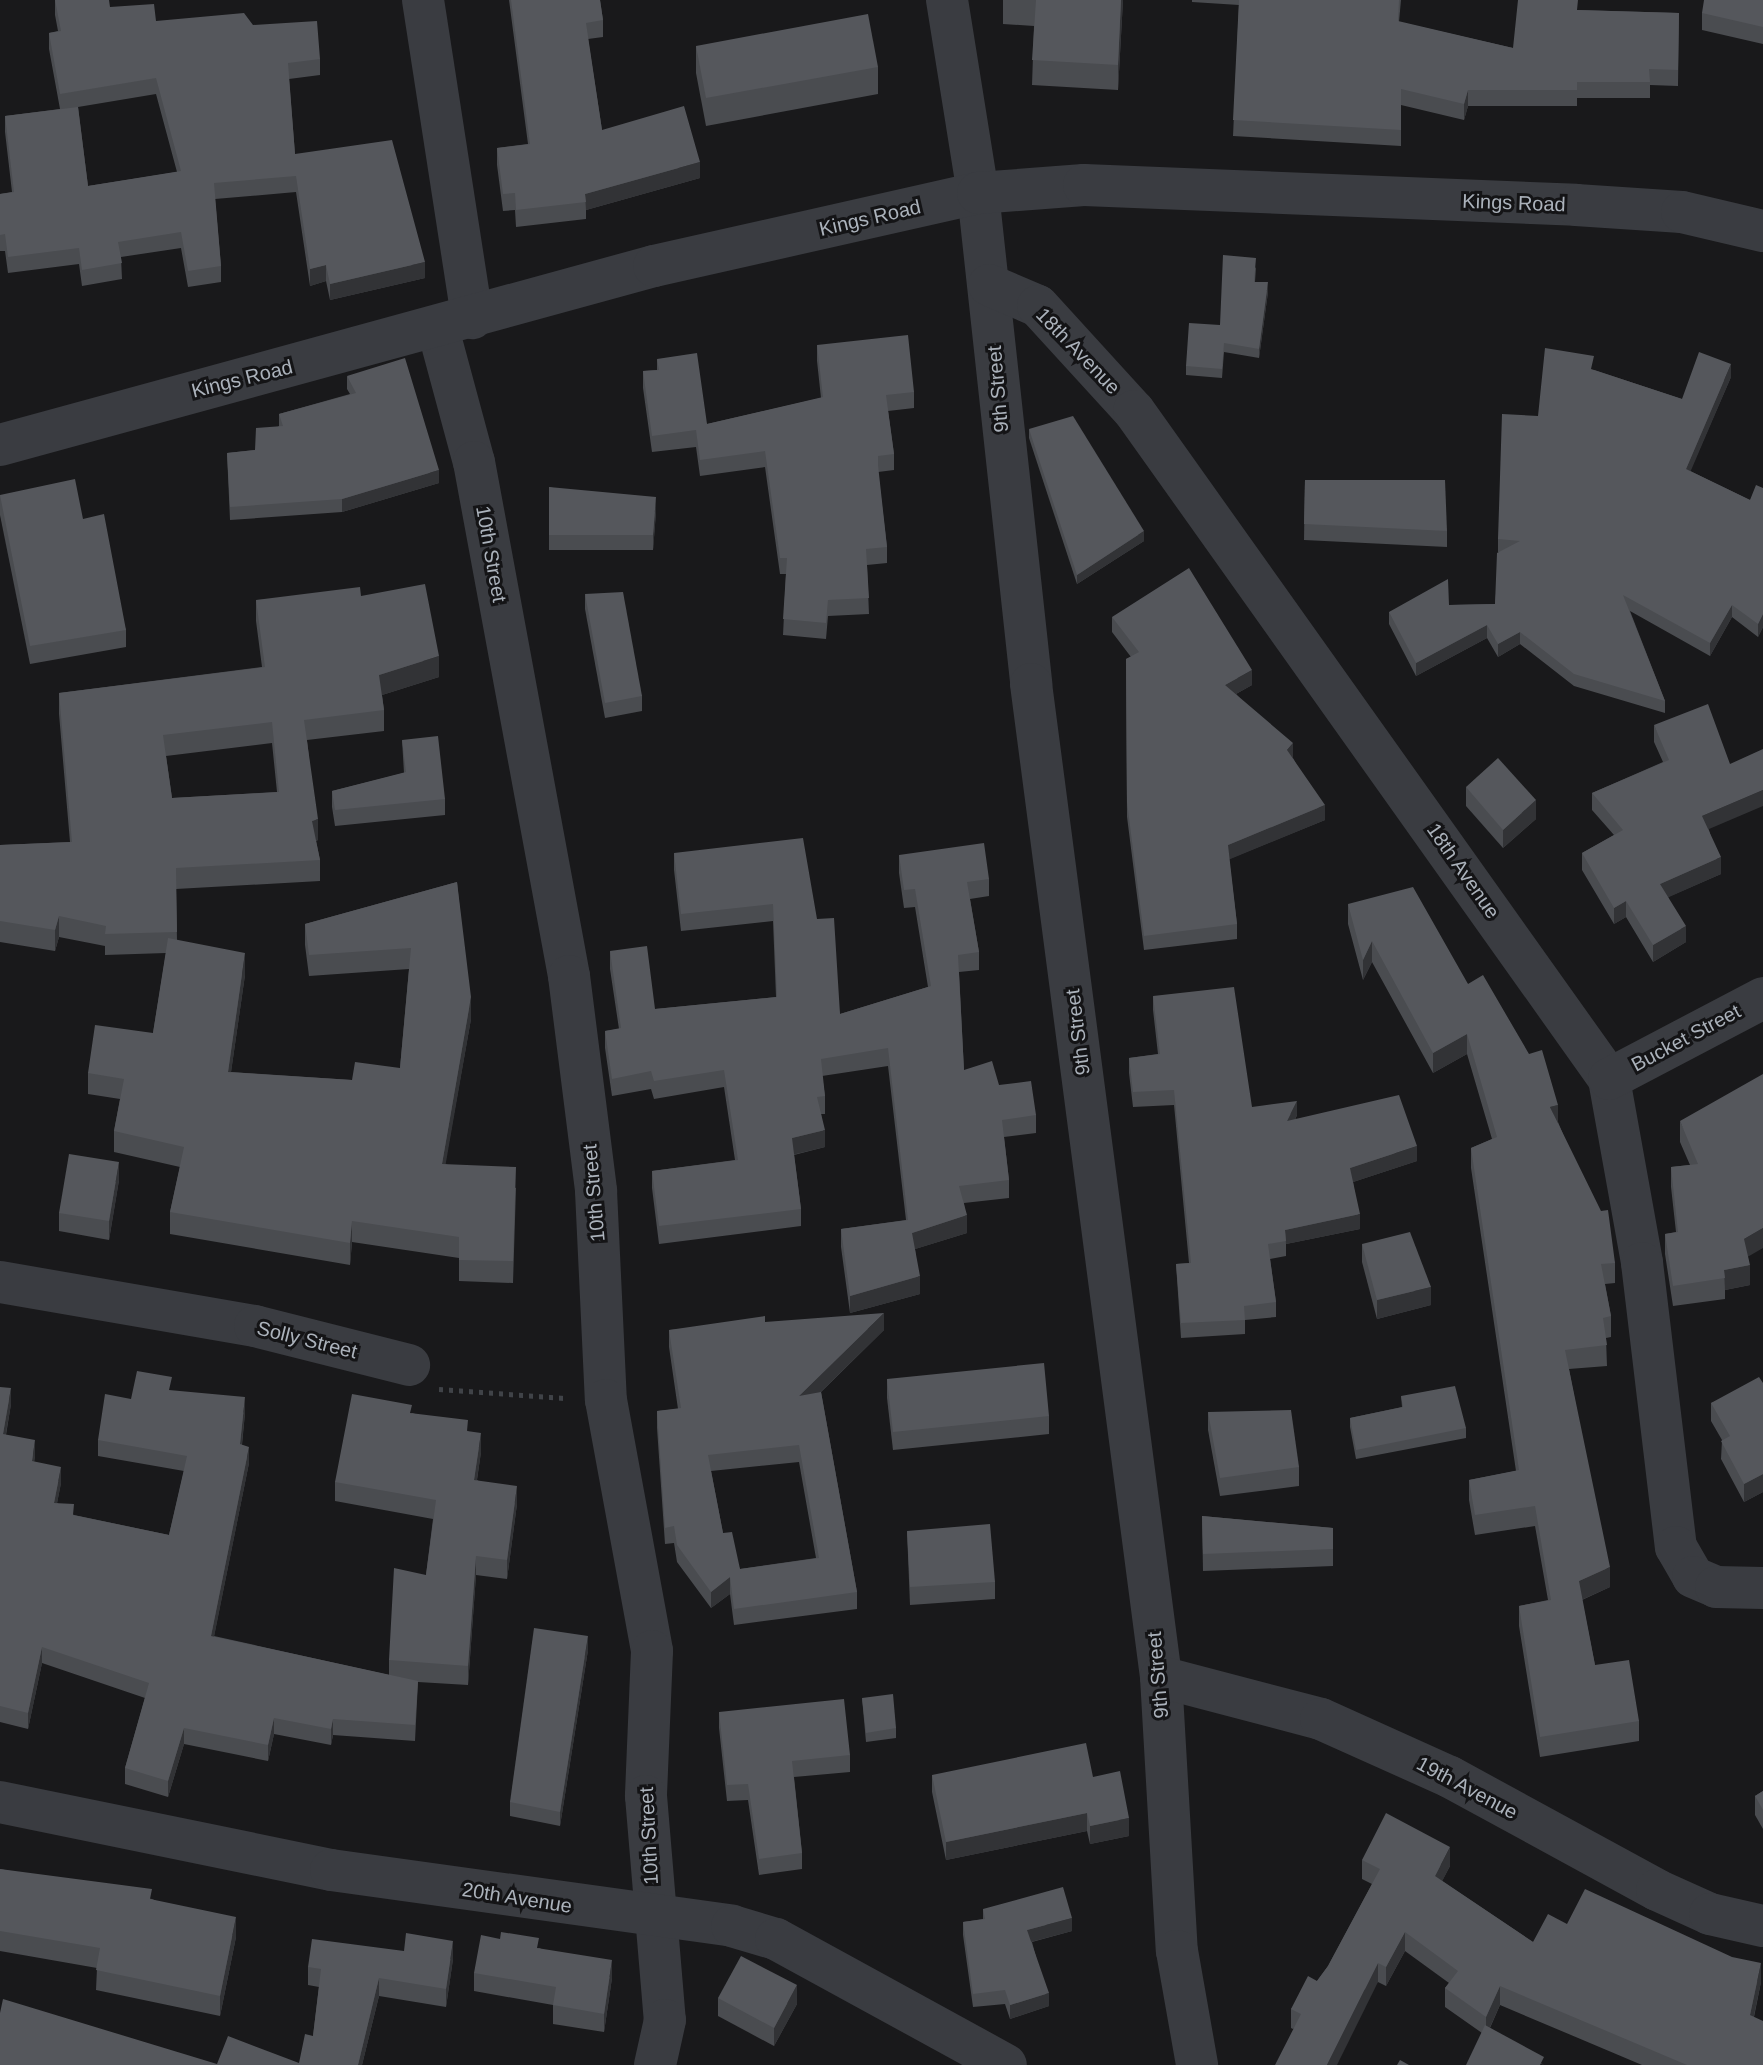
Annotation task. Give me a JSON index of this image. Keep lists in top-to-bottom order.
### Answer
{
  "streets": {
    "street": [
      "Kings Road",
      "18th Avenue",
      "9th Street",
      "10th Street",
      "Bucket Street",
      "Solly Street",
      "19th Avenue",
      "20th Avenue"
    ]
  },
  "crossings": [
    ["Kings Road", "9th Street"],
    ["Kings Road", "10th Street"],
    ["18th Avenue", "9th Street"],
    ["18th Avenue", "Bucket Street"],
    ["9th Street", "19th Avenue"],
    ["10th Street", "20th Avenue"]
  ]
}
